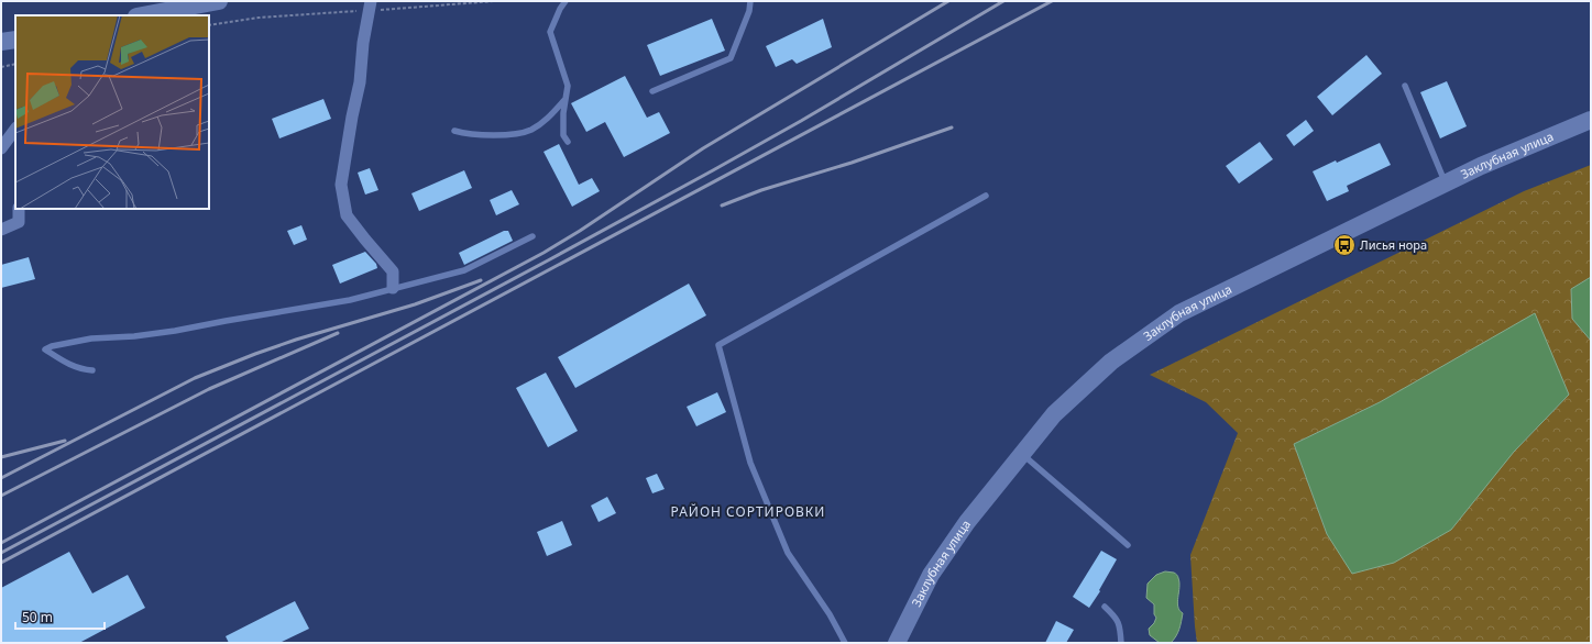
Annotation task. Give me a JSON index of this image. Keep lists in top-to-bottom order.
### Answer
{
  "streets": {
    "main road": ["Заклубная улица"]
  },
  "districts": ["РАЙОН СОРТИРОВКИ"],
  "places": {
    "bus stop": ["Лисья нора"]
  },
  "scale_bar": "50 m"
}
